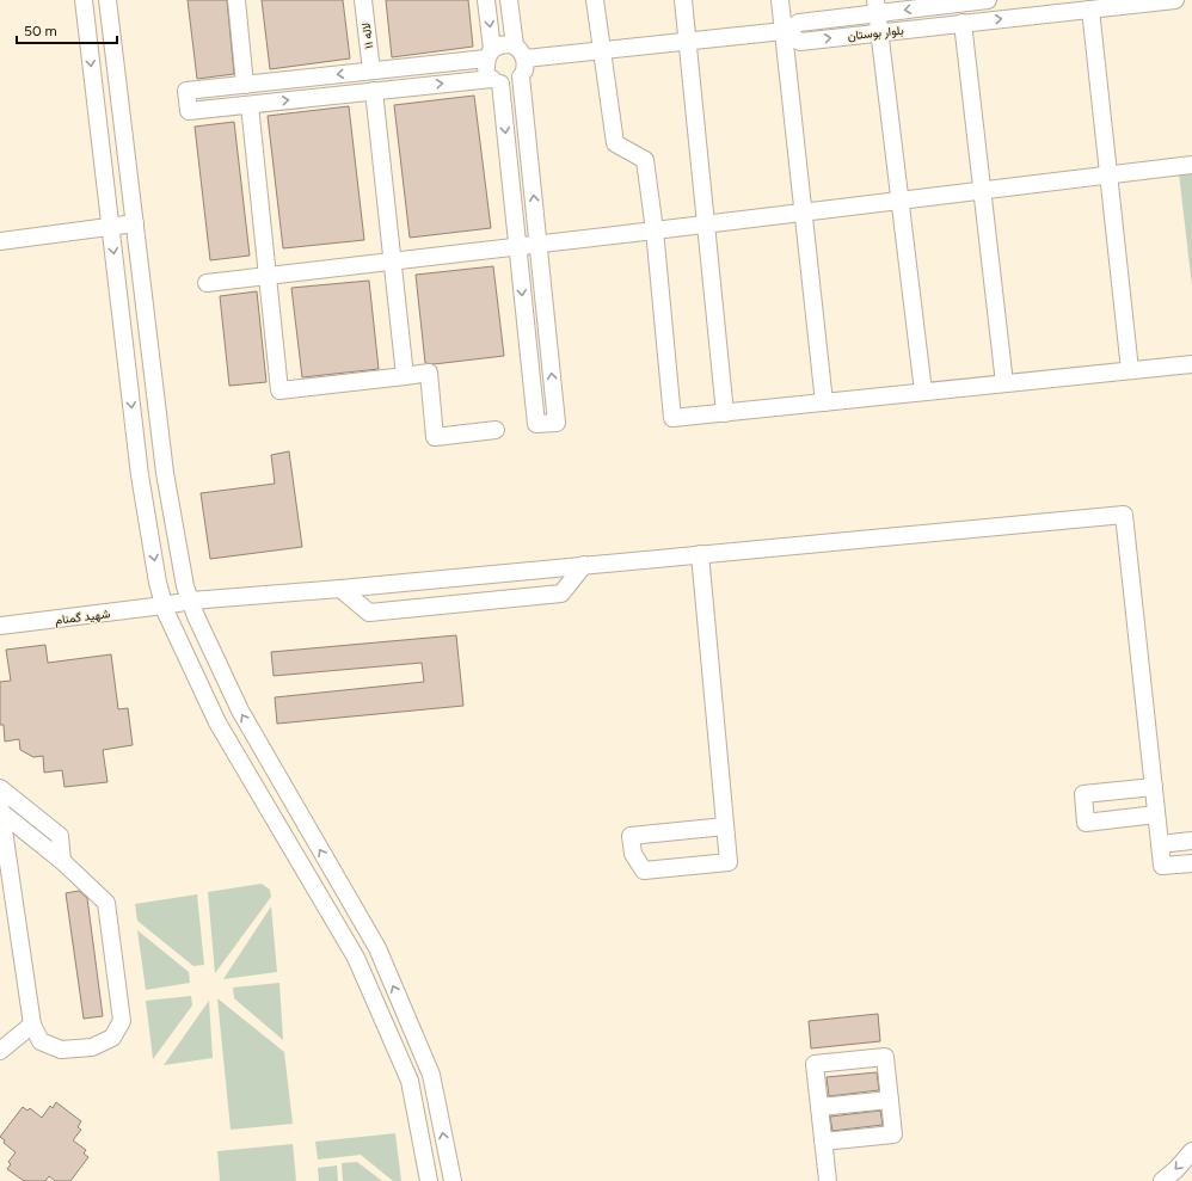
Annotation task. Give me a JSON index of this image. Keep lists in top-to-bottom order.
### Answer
{
  "streets": {
    "street": ["بلوار بوستان", "لاله ۱۱", "شهید گمنام"]
  },
  "scale_bar": "50 m"
}
